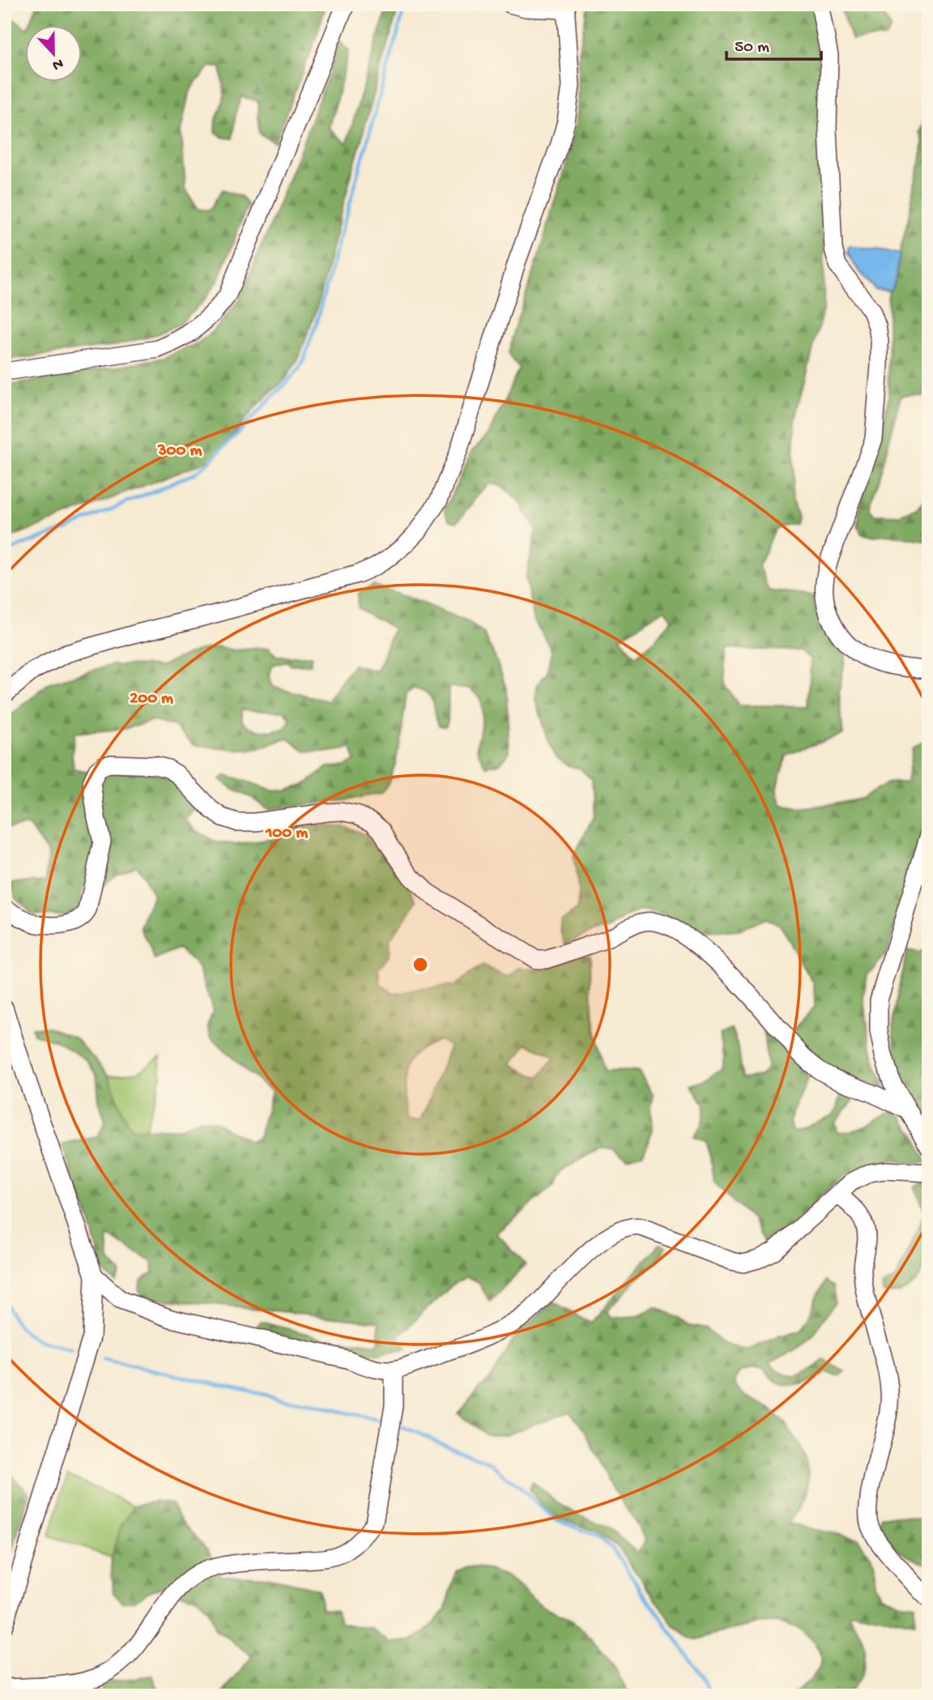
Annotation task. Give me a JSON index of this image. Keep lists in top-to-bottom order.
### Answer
{
  "scale_bar": "50 m",
  "north": "bottom",
  "rings": ["300 m", "200 m", "100 m"]
}
